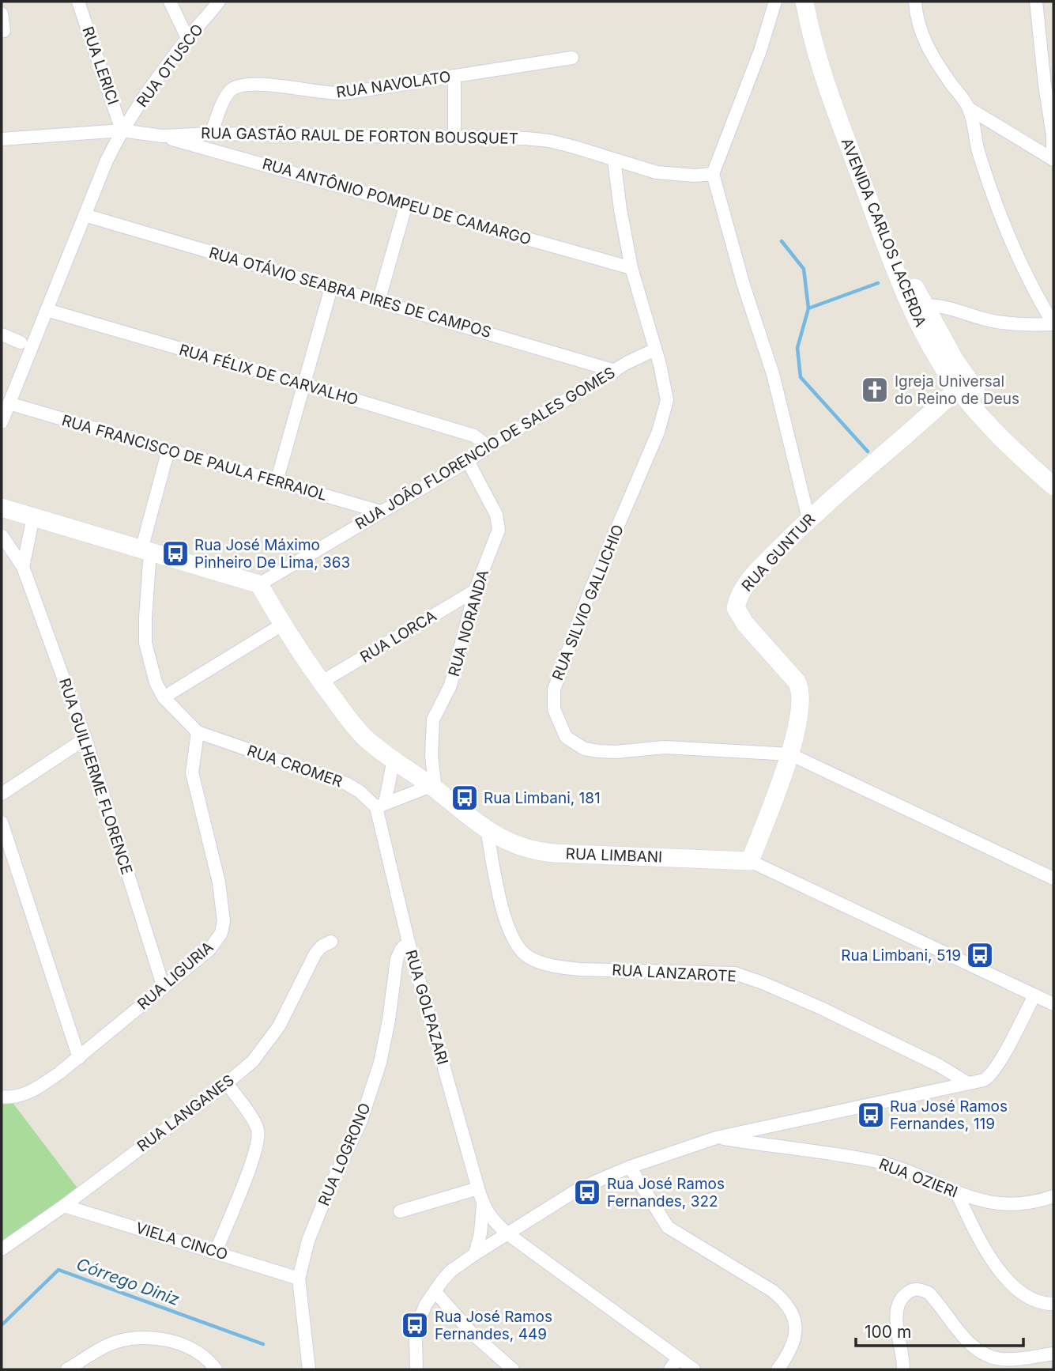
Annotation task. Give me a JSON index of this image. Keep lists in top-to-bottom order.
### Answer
{
  "streets": {
    "main road": ["AVENIDA CARLOS LACERDA", "RUA GUNTUR", "RUA LIMBANI"],
    "street": [
      "RUA LERICI",
      "RUA OTUSCO",
      "RUA NAVOLATO",
      "RUA GASTÃO RAUL DE FORTON BOUSQUET",
      "RUA ANTÔNIO POMPEU DE CAMARGO",
      "RUA OTÁVIO SEABRA PIRES DE CAMPOS",
      "RUA FÉLIX DE CARVALHO",
      "RUA JOÃO FLORENCIO DE SALES GOMES",
      "RUA FRANCISCO DE PAULA FERRAIOL",
      "RUA SILVIO GALLICHIO",
      "RUA NORANDA",
      "RUA LORCA",
      "RUA CROMER",
      "RUA GUILHERME FLORENCE",
      "RUA LANZAROTE",
      "RUA LIGURIA",
      "RUA GOLPAZARI",
      "RUA LANGANES",
      "RUA LOGRONO",
      "RUA OZIERI",
      "VIELA CINCO"
    ]
  },
  "crossings": [
    ["RUA LERICI", "RUA OTUSCO"],
    ["RUA LERICI", "RUA GASTÃO RAUL DE FORTON BOUSQUET"],
    ["RUA OTUSCO", "RUA GASTÃO RAUL DE FORTON BOUSQUET"],
    ["RUA OTUSCO", "RUA OTÁVIO SEABRA PIRES DE CAMPOS"],
    ["RUA OTUSCO", "RUA FÉLIX DE CARVALHO"],
    ["RUA OTUSCO", "RUA FRANCISCO DE PAULA FERRAIOL"],
    ["RUA NAVOLATO", "RUA GASTÃO RAUL DE FORTON BOUSQUET"],
    ["RUA GASTÃO RAUL DE FORTON BOUSQUET", "RUA ANTÔNIO POMPEU DE CAMARGO"],
    ["RUA GASTÃO RAUL DE FORTON BOUSQUET", "RUA SILVIO GALLICHIO"],
    ["RUA ANTÔNIO POMPEU DE CAMARGO", "RUA SILVIO GALLICHIO"],
    ["AVENIDA CARLOS LACERDA", "RUA GUNTUR"],
    ["RUA OTÁVIO SEABRA PIRES DE CAMPOS", "RUA JOÃO FLORENCIO DE SALES GOMES"],
    ["RUA FÉLIX DE CARVALHO", "RUA JOÃO FLORENCIO DE SALES GOMES"],
    ["RUA JOÃO FLORENCIO DE SALES GOMES", "RUA FRANCISCO DE PAULA FERRAIOL"],
    ["RUA JOÃO FLORENCIO DE SALES GOMES", "RUA SILVIO GALLICHIO"],
    ["RUA JOÃO FLORENCIO DE SALES GOMES", "RUA NORANDA"],
    ["RUA JOÃO FLORENCIO DE SALES GOMES", "RUA LIMBANI"],
    ["RUA GUNTUR", "RUA SILVIO GALLICHIO"],
    ["RUA GUNTUR", "RUA LIMBANI"],
    ["RUA NORANDA", "RUA LORCA"],
    ["RUA NORANDA", "RUA LIMBANI"],
    ["RUA LORCA", "RUA LIMBANI"],
    ["RUA CROMER", "RUA LIGURIA"],
    ["RUA CROMER", "RUA GOLPAZARI"],
    ["RUA GUILHERME FLORENCE", "RUA LIGURIA"],
    ["RUA LIMBANI", "RUA LANZAROTE"],
    ["RUA GOLPAZARI", "RUA LOGRONO"],
    ["RUA LANGANES", "VIELA CINCO"],
    ["RUA LOGRONO", "VIELA CINCO"]
  ],
  "water": ["Córrego Diniz"],
  "places": {
    "church": ["Igreja Universal do Reino de Deus"],
    "bus stop": [
      "Rua José Máximo Pinheiro De Lima, 363",
      "Rua Limbani, 181",
      "Rua Limbani, 519",
      "Rua José Ramos Fernandes, 119",
      "Rua José Ramos Fernandes, 322",
      "Rua José Ramos Fernandes, 449"
    ]
  },
  "scale_bar": "100 m"
}
